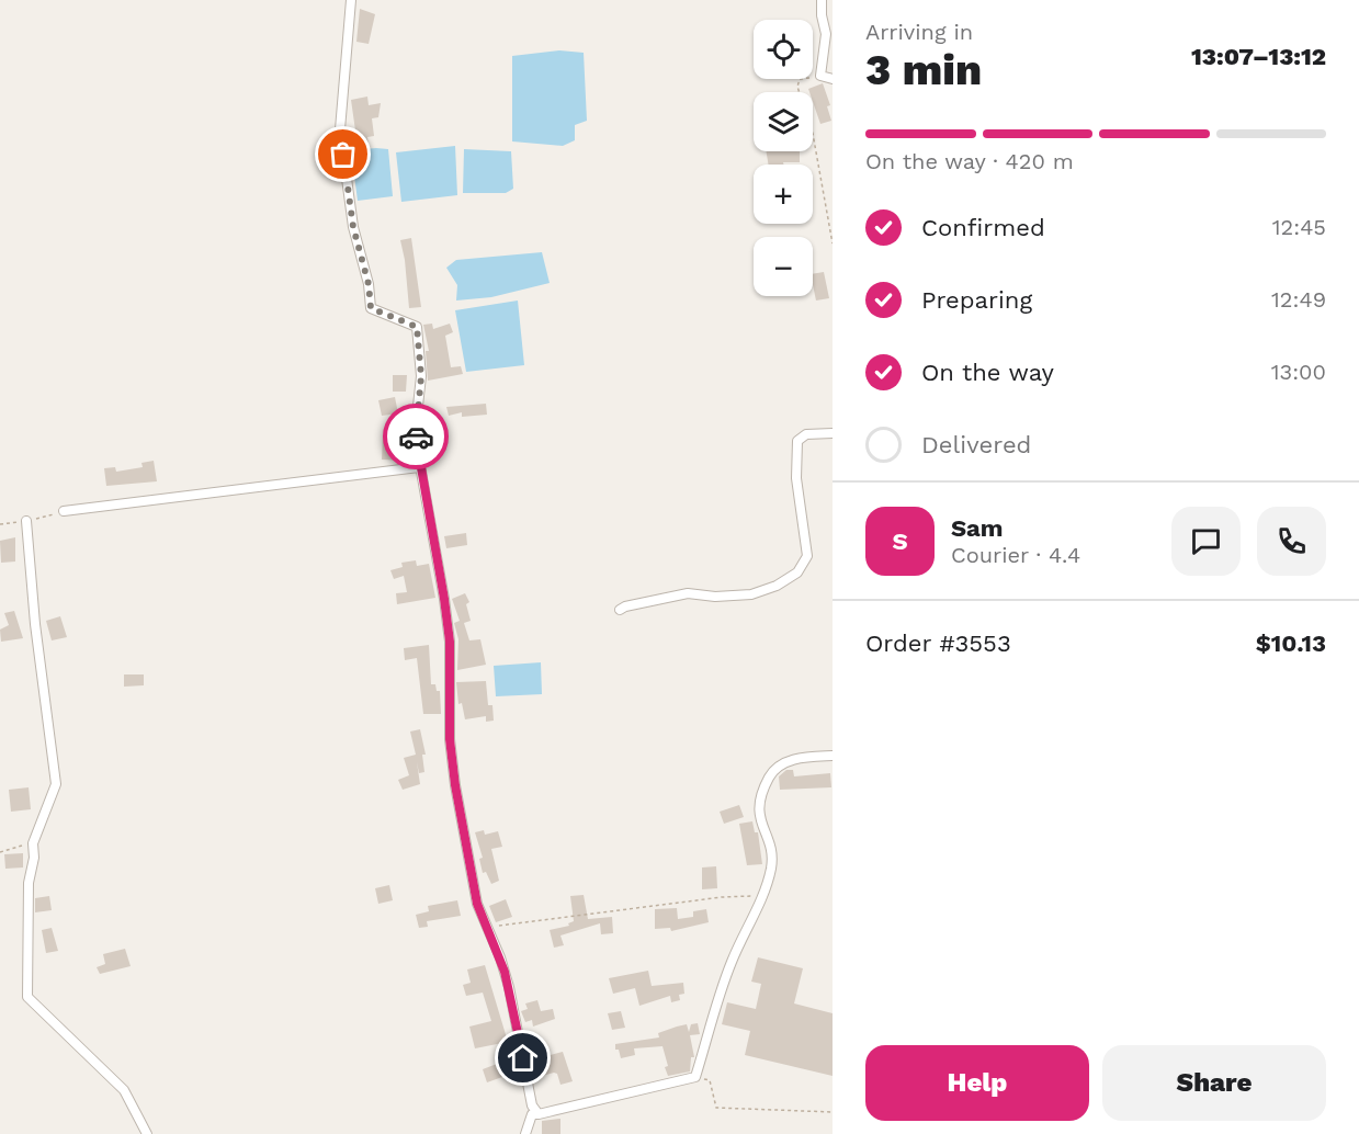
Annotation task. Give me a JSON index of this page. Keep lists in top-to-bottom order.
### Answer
{
  "page": {
    "heading": ["3 min", "Arriving in", "13:07–13:12"],
    "panel": [
      "Sam",
      "Courier · 4.4",
      "Order #3553",
      "$10.13"
    ],
    "map_buttons": ["+", "−"],
    "bar": "On the way · 420 m",
    "list": [
      ["Confirmed", "12:45"],
      ["Preparing", "12:49"],
      ["On the way", "13:00"],
      "Delivered"
    ],
    "round": "S",
    "buttons": ["Help", "Share"]
  }
}
